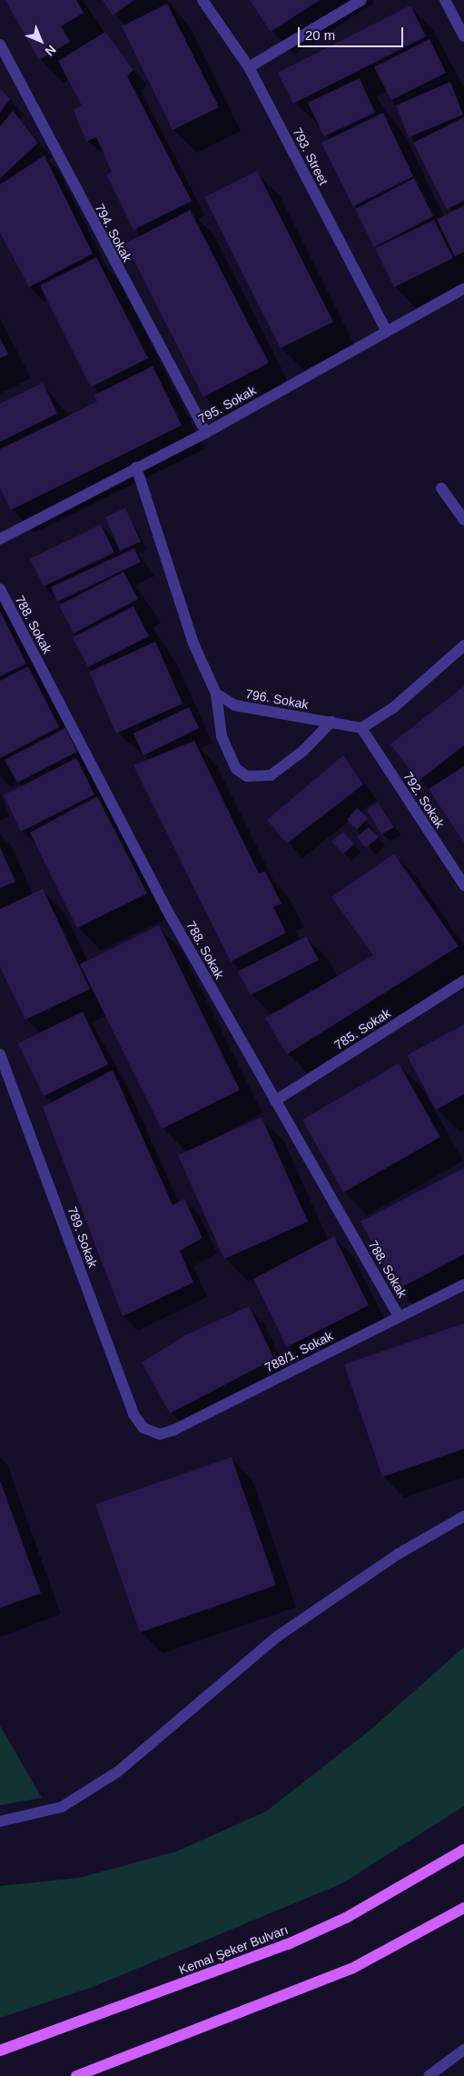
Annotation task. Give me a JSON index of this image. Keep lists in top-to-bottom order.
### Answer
{
  "streets": {
    "main road": ["Kemal Şeker Bulvarı"],
    "street": [
      "793. Street",
      "794. Sokak",
      "795. Sokak",
      "788. Sokak",
      "796. Sokak",
      "792. Sokak",
      "785. Sokak",
      "789. Sokak",
      "788/1. Sokak"
    ]
  },
  "crossings": [
    ["793. Street", "795. Sokak"],
    ["794. Sokak", "795. Sokak"],
    ["788. Sokak", "785. Sokak"],
    ["788. Sokak", "788/1. Sokak"],
    ["796. Sokak", "792. Sokak"],
    ["789. Sokak", "788/1. Sokak"]
  ],
  "scale_bar": "20 m",
  "north": "bottom right"
}
